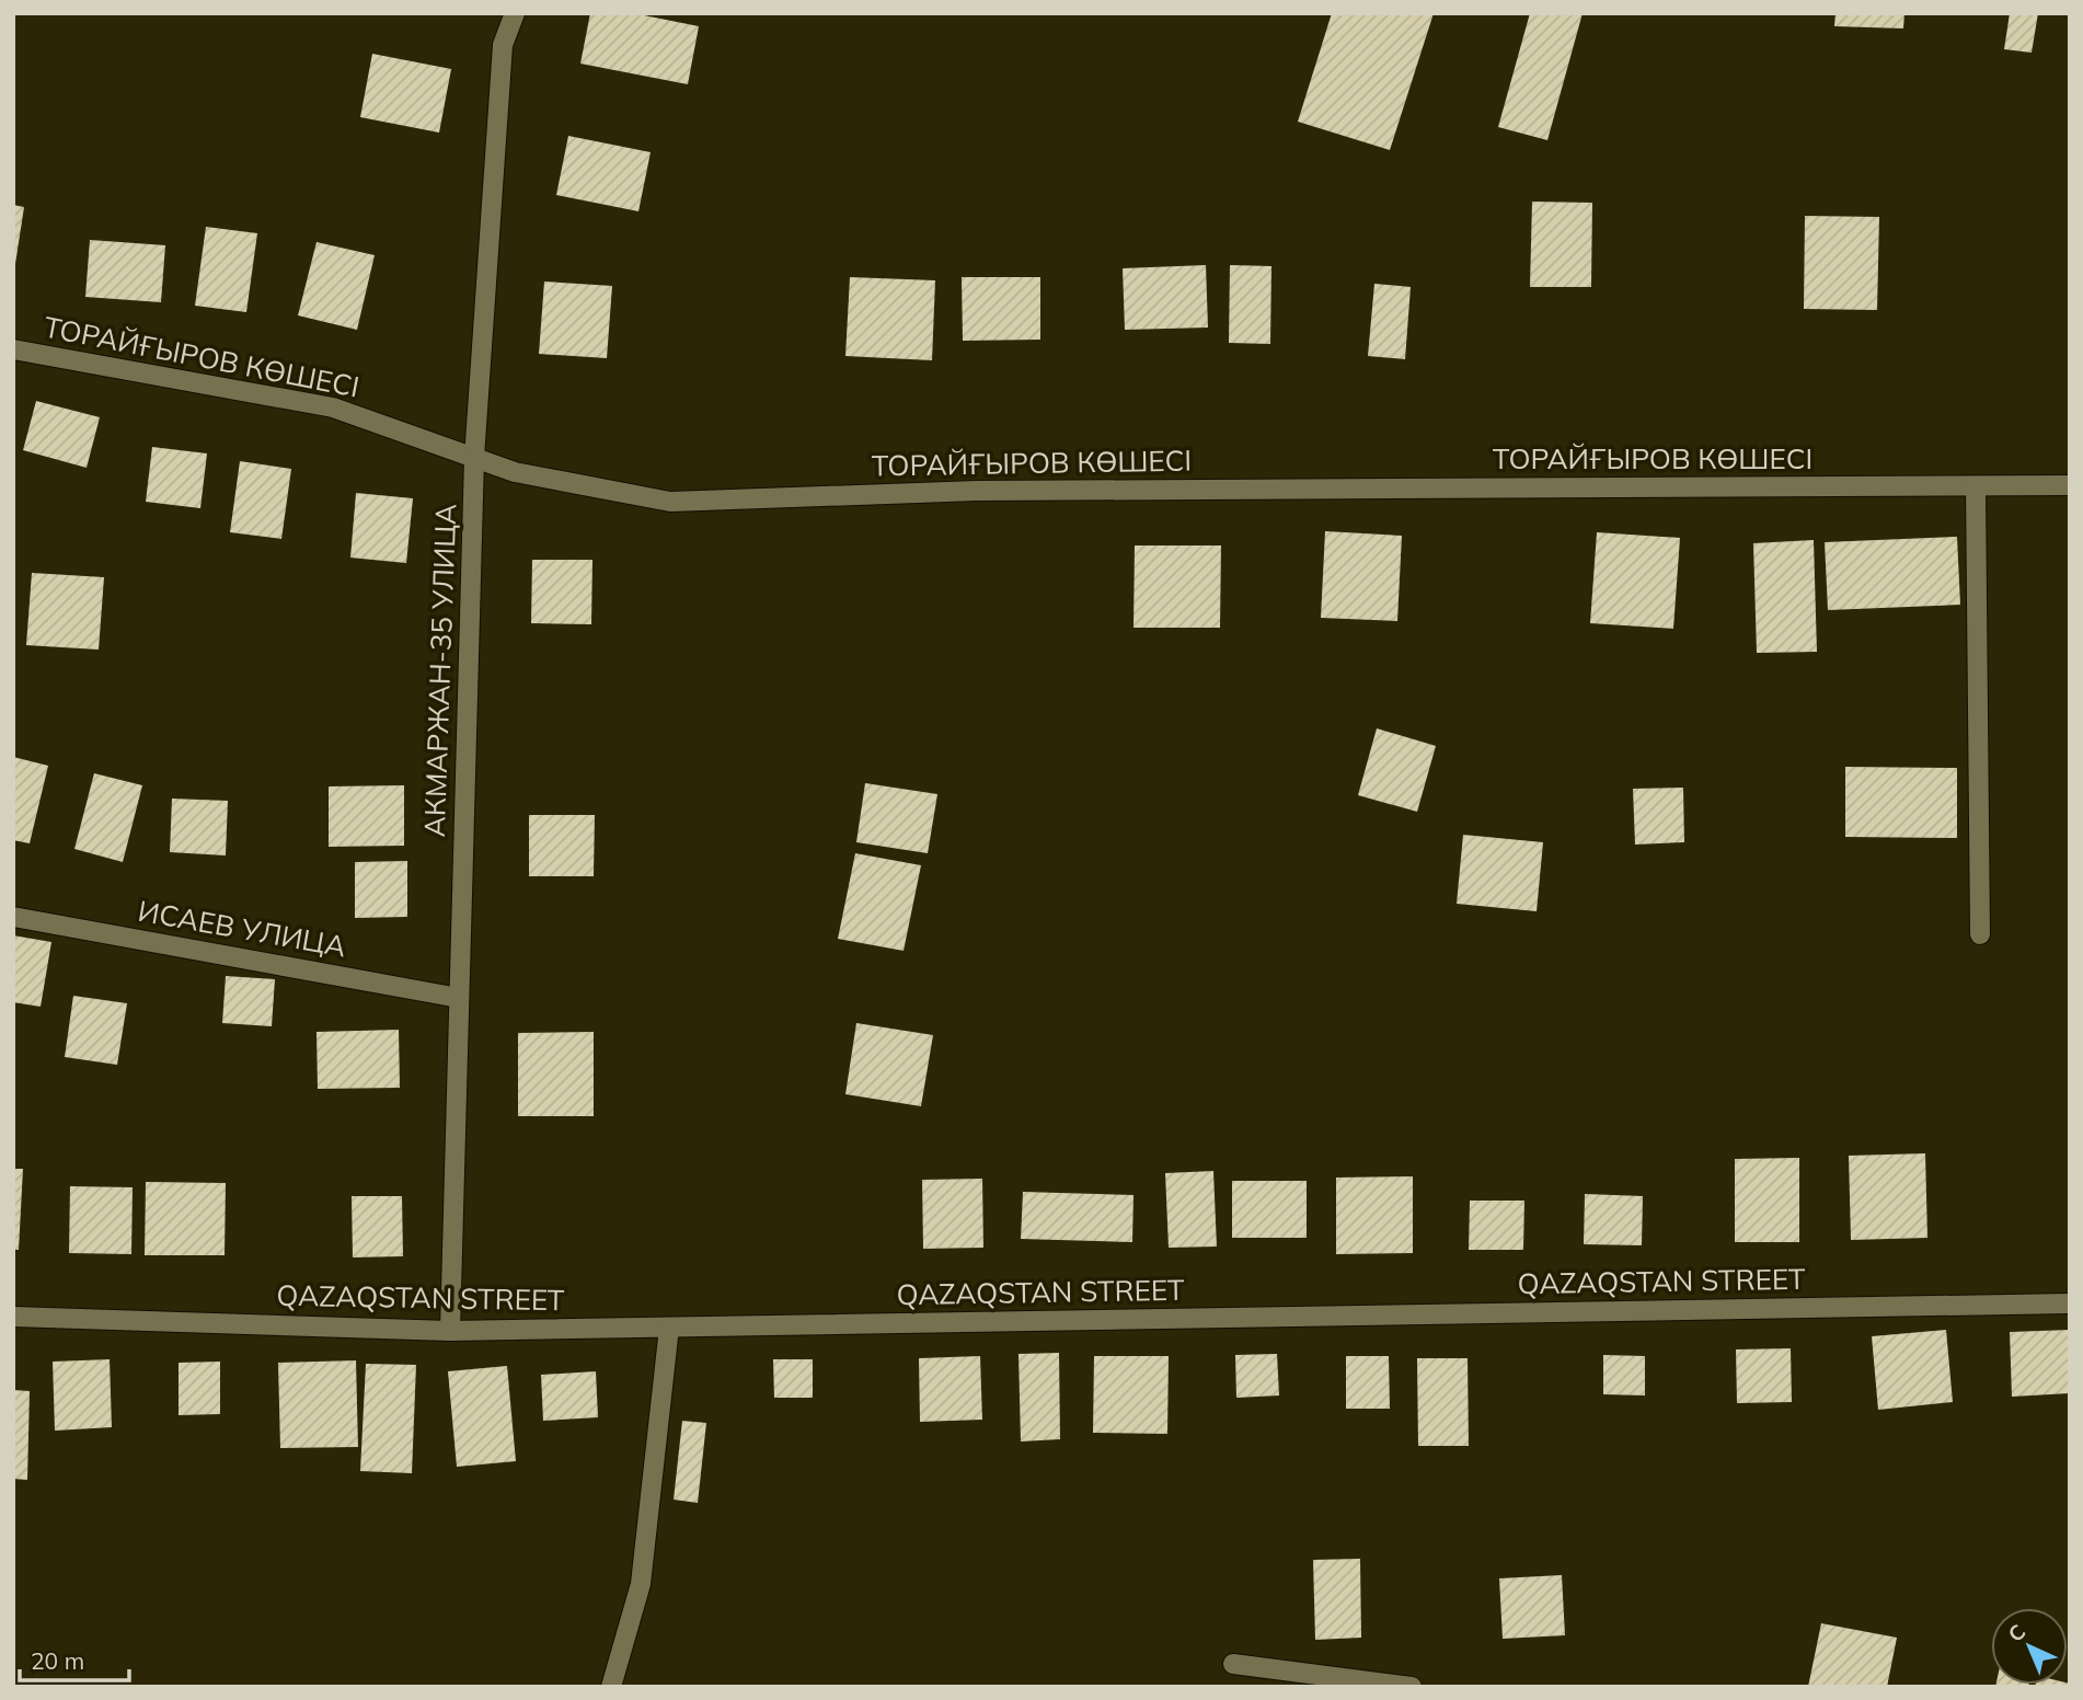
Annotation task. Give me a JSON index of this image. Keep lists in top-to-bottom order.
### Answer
{
  "streets": {
    "street": [
      "ТОРАЙҒЫРОВ КӨШЕСІ",
      "АКМАРЖАН-35 УЛИЦА",
      "ИСАЕВ УЛИЦА",
      "QAZAQSTAN STREET"
    ]
  },
  "crossings": [
    ["ТОРАЙҒЫРОВ КӨШЕСІ", "АКМАРЖАН-35 УЛИЦА"],
    ["АКМАРЖАН-35 УЛИЦА", "ИСАЕВ УЛИЦА"],
    ["АКМАРЖАН-35 УЛИЦА", "QAZAQSTAN STREET"]
  ],
  "scale_bar": "20 m",
  "north": "top left"
}
